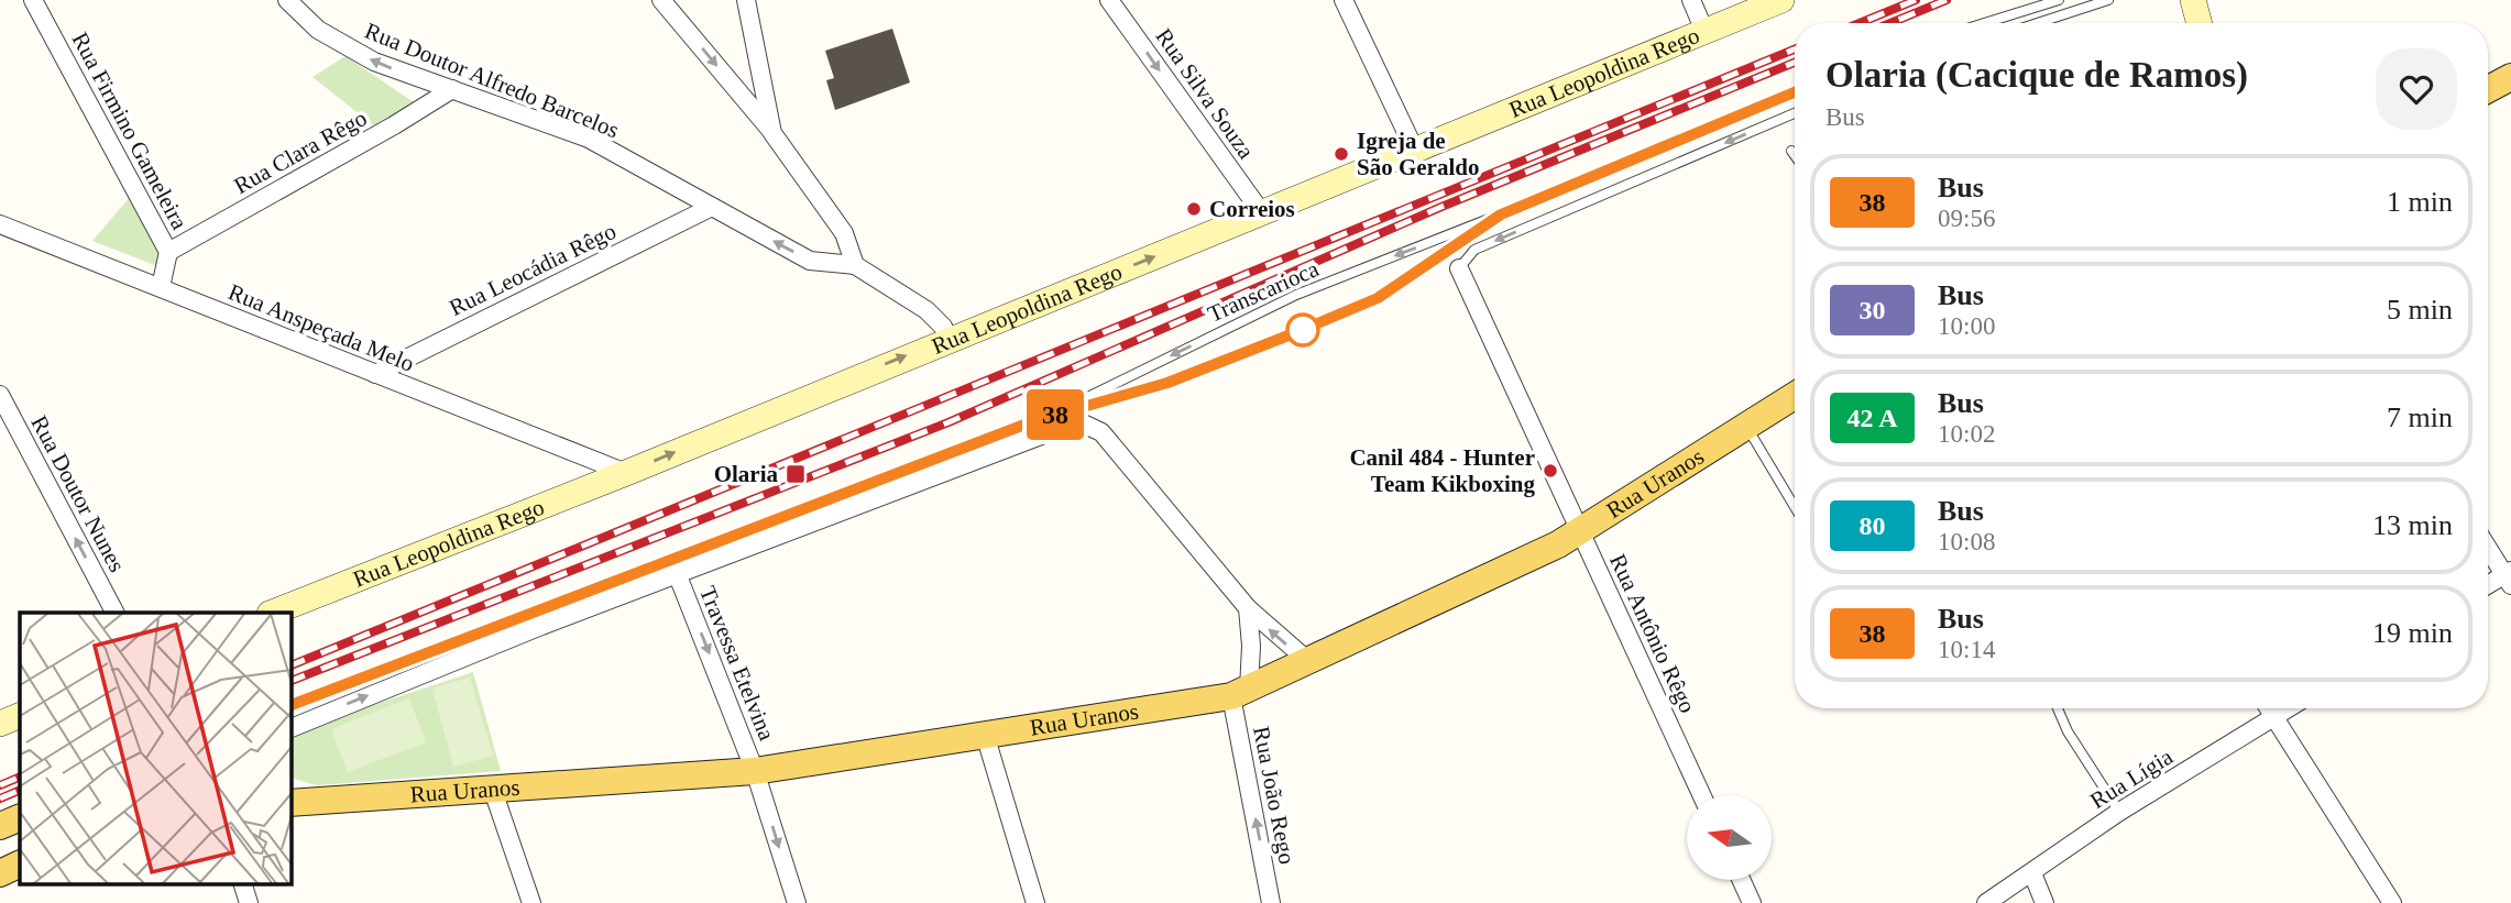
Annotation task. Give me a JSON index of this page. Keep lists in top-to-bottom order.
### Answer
{
  "streets": {
    "main road": ["Rua Leopoldina Rego", "Rua Uranos"],
    "street": [
      "Rua Doutor Alfredo Barcelos",
      "Rua Silva Souza",
      "Rua Firmino Gameleira",
      "Rua Clara Rêgo",
      "Rua Leocádia Rêgo",
      "Rua Anspeçada Melo",
      "Rua Doutor Nunes",
      "Rua Antônio Rêgo",
      "Travessa Etelvina",
      "Rua Lígia",
      "Rua João Rego"
    ],
    "lane": ["Transcarioca"]
  },
  "crossings": [
    ["Rua Leopoldina Rego", "Rua Silva Souza"],
    ["Rua Leopoldina Rego", "Rua Anspeçada Melo"],
    ["Rua Doutor Alfredo Barcelos", "Rua Clara Rêgo"],
    ["Rua Doutor Alfredo Barcelos", "Rua Leocádia Rêgo"],
    ["Rua Firmino Gameleira", "Rua Clara Rêgo"],
    ["Rua Firmino Gameleira", "Rua Anspeçada Melo"],
    ["Rua Leocádia Rêgo", "Rua Anspeçada Melo"],
    ["Rua Uranos", "Rua Antônio Rêgo"],
    ["Rua Uranos", "Travessa Etelvina"],
    ["Rua Uranos", "Rua João Rego"]
  ],
  "one_way": [
    "Rua Leopoldina Rego",
    "Rua Doutor Alfredo Barcelos",
    "Rua Silva Souza",
    "Rua Doutor Nunes",
    "Travessa Etelvina",
    "Rua João Rego"
  ],
  "places": {
    "other": ["Igreja de São Geraldo", "Correios", "Canil 484 - Hunter Team Kikboxing"],
    "transit": ["Olaria"]
  },
  "lines": ["bus line 38"],
  "north": "left",
  "page": {
    "on_map": "38",
    "heading": ["Olaria (Cacique de Ramos)", "Bus"],
    "list": [
      {
        "mark": "38",
        "name": "Bus",
        "note": "09:56",
        "value": "1 min"
      },
      {
        "mark": "30",
        "name": "Bus",
        "note": "10:00",
        "value": "5 min"
      },
      {
        "mark": "42 A",
        "name": "Bus",
        "note": "10:02",
        "value": "7 min"
      },
      {
        "mark": "80",
        "name": "Bus",
        "note": "10:08",
        "value": "13 min"
      },
      {
        "mark": "38",
        "name": "Bus",
        "note": "10:14",
        "value": "19 min"
      }
    ]
  }
}
